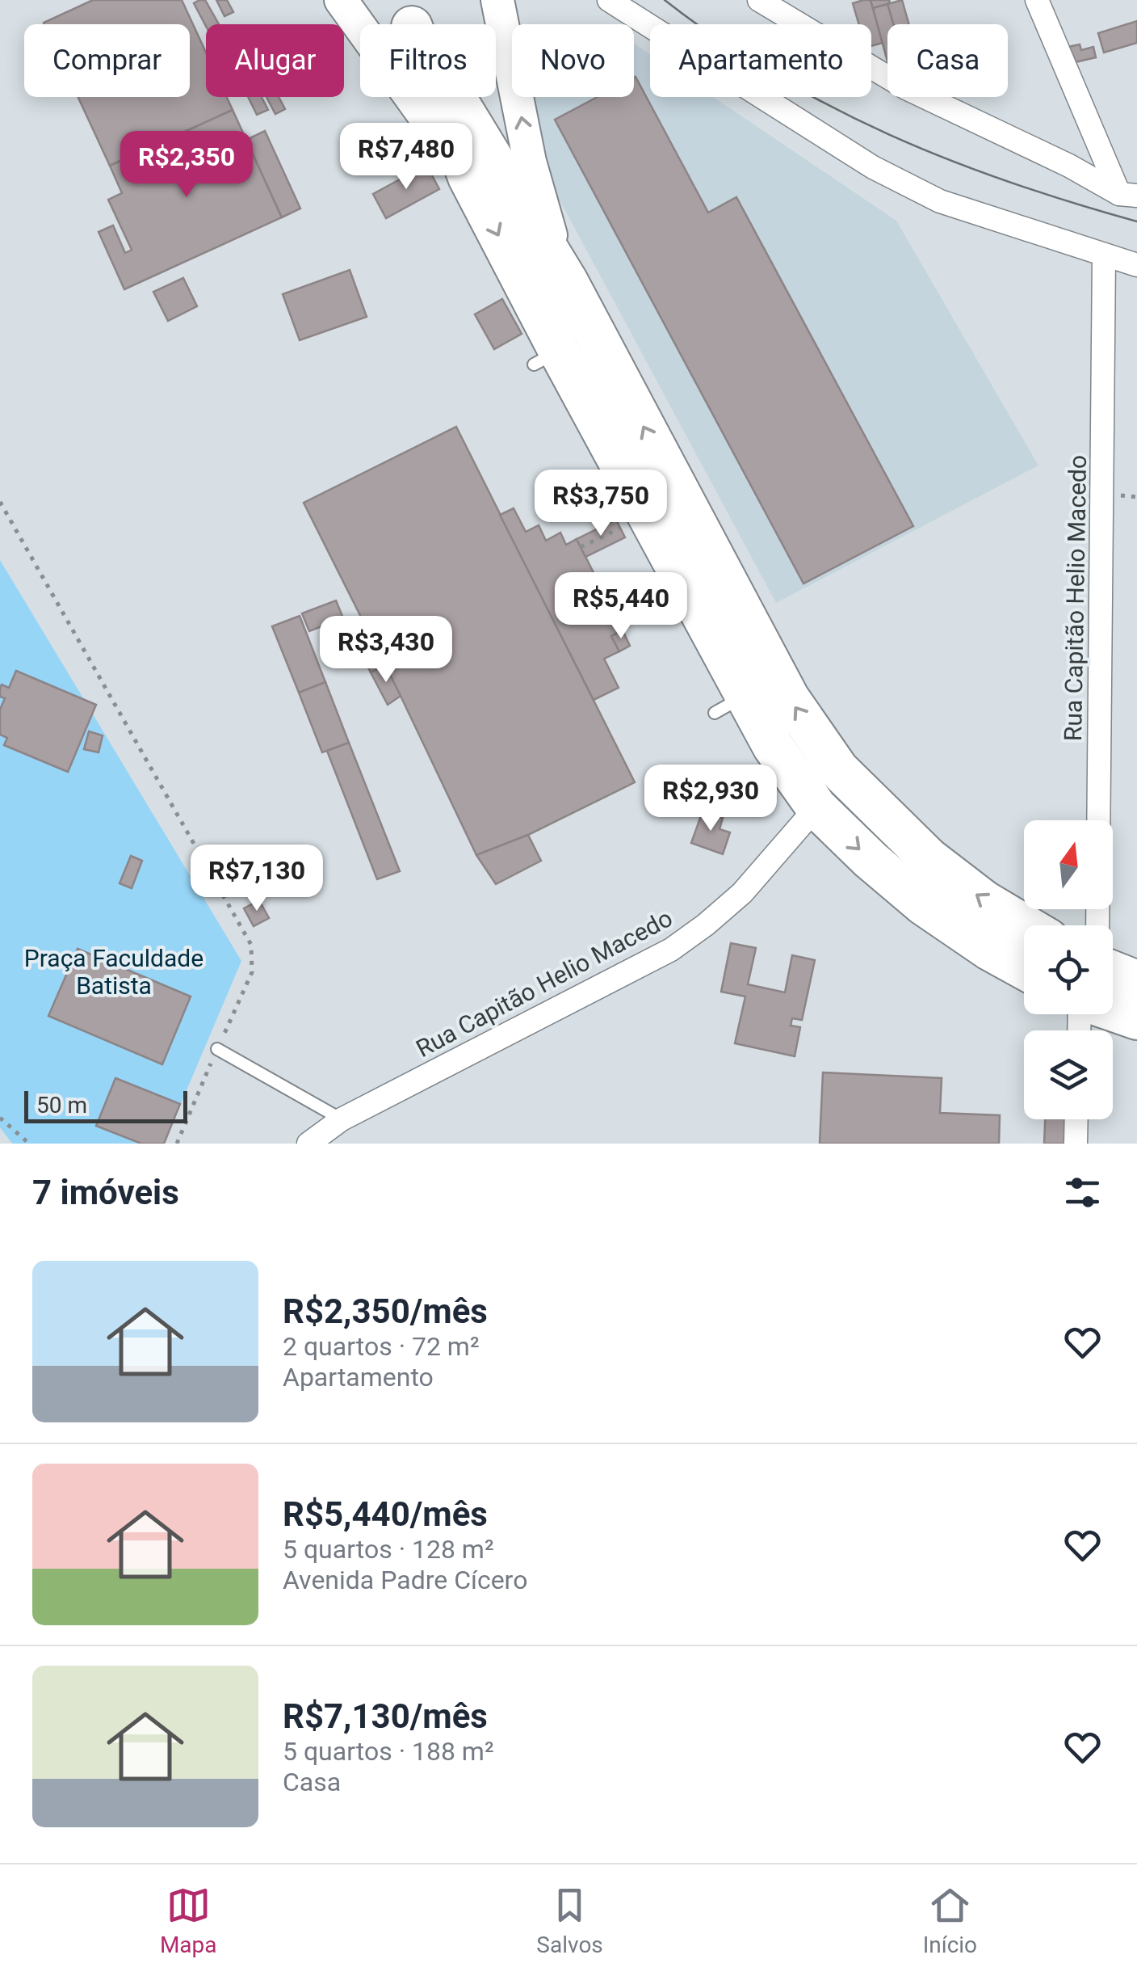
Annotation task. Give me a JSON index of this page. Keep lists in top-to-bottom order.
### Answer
{
  "streets": {
    "street": ["Rua Capitão Helio Macedo"]
  },
  "parks": ["Praça Faculdade Batista"],
  "scale_bar": "50 m",
  "north": "top",
  "page": {
    "chip": [
      "Comprar",
      "Alugar",
      "Filtros",
      "Novo",
      "Apartamento",
      "Casa"
    ],
    "price": [
      "R$7,480",
      "R$2,350",
      "R$3,750",
      "R$5,440",
      "R$3,430",
      "R$2,930",
      "R$7,130"
    ],
    "scale": "50 m",
    "heading": "7 imóveis",
    "list": [
      {
        "name": "R$2,350/mês",
        "note": "2 quartos · 72 m² · Apartamento"
      },
      {
        "name": "R$5,440/mês",
        "note": "5 quartos · 128 m² · Avenida Padre Cícero"
      },
      {
        "name": "R$7,130/mês",
        "note": "5 quartos · 188 m² · Casa"
      }
    ],
    "tabs": ["Mapa", "Salvos", "Início"]
  }
}
